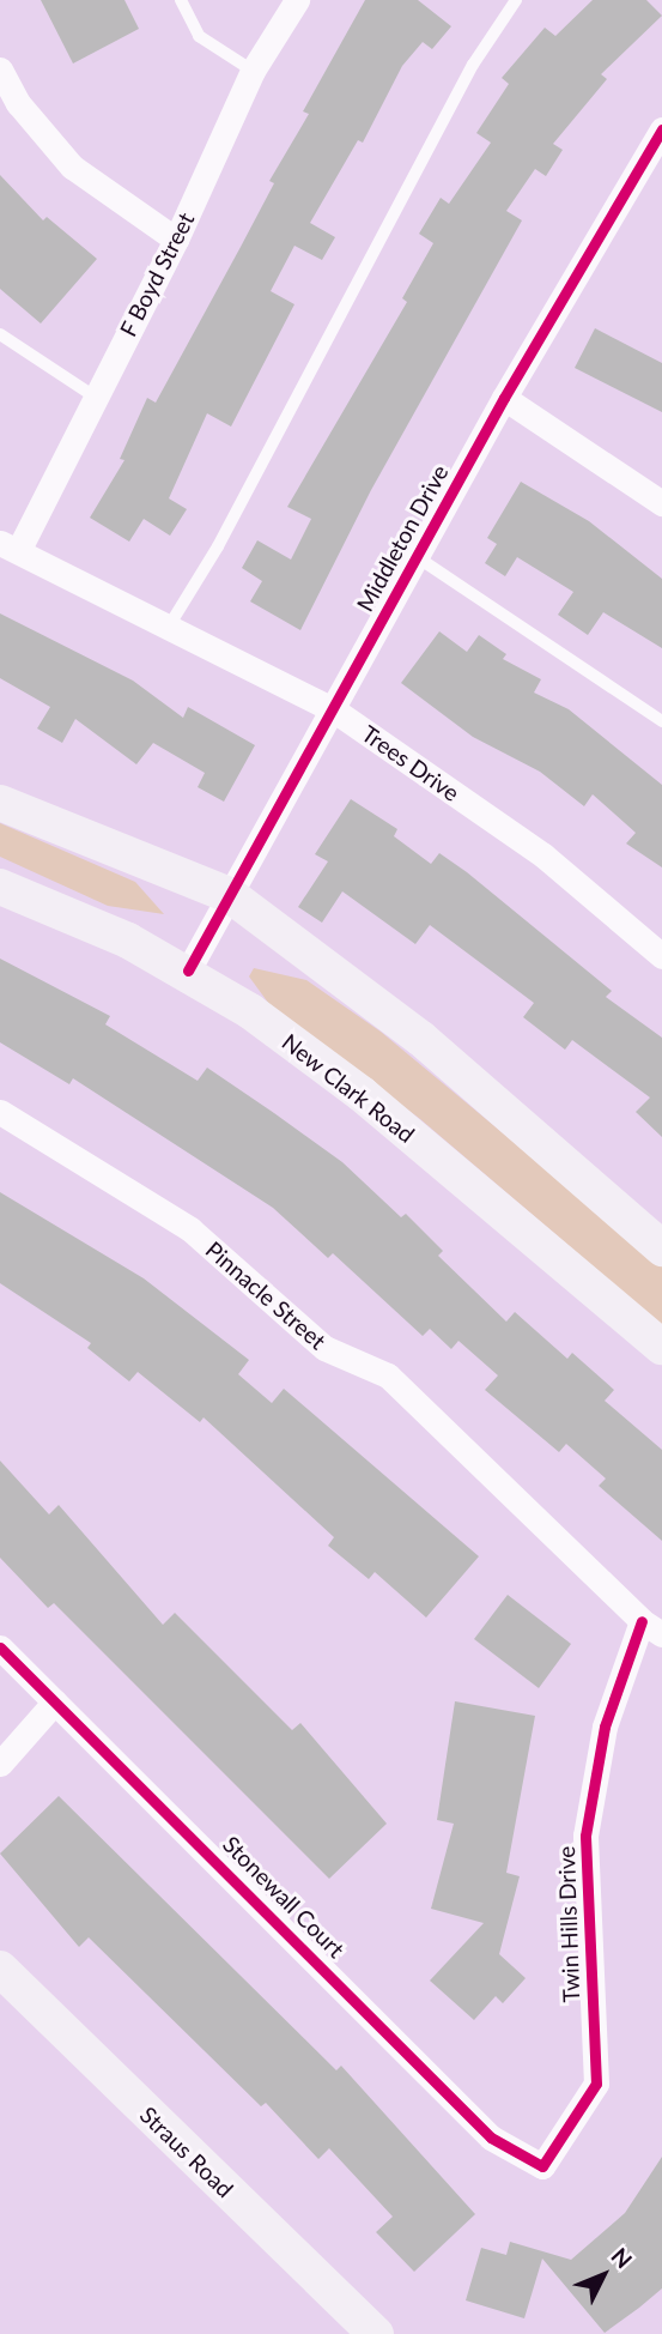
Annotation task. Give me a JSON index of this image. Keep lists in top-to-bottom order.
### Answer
{
  "streets": {
    "main road": ["New Clark Road", "Straus Road"],
    "street": [
      "F Boyd Street",
      "Middleton Drive",
      "Trees Drive",
      "Pinnacle Street",
      "Stonewall Court",
      "Twin Hills Drive"
    ]
  },
  "crossings": [
    ["F Boyd Street", "Trees Drive"],
    ["Middleton Drive", "Trees Drive"],
    ["Middleton Drive", "New Clark Road"],
    ["Pinnacle Street", "Twin Hills Drive"],
    ["Stonewall Court", "Twin Hills Drive"]
  ],
  "north": "top right"
}
